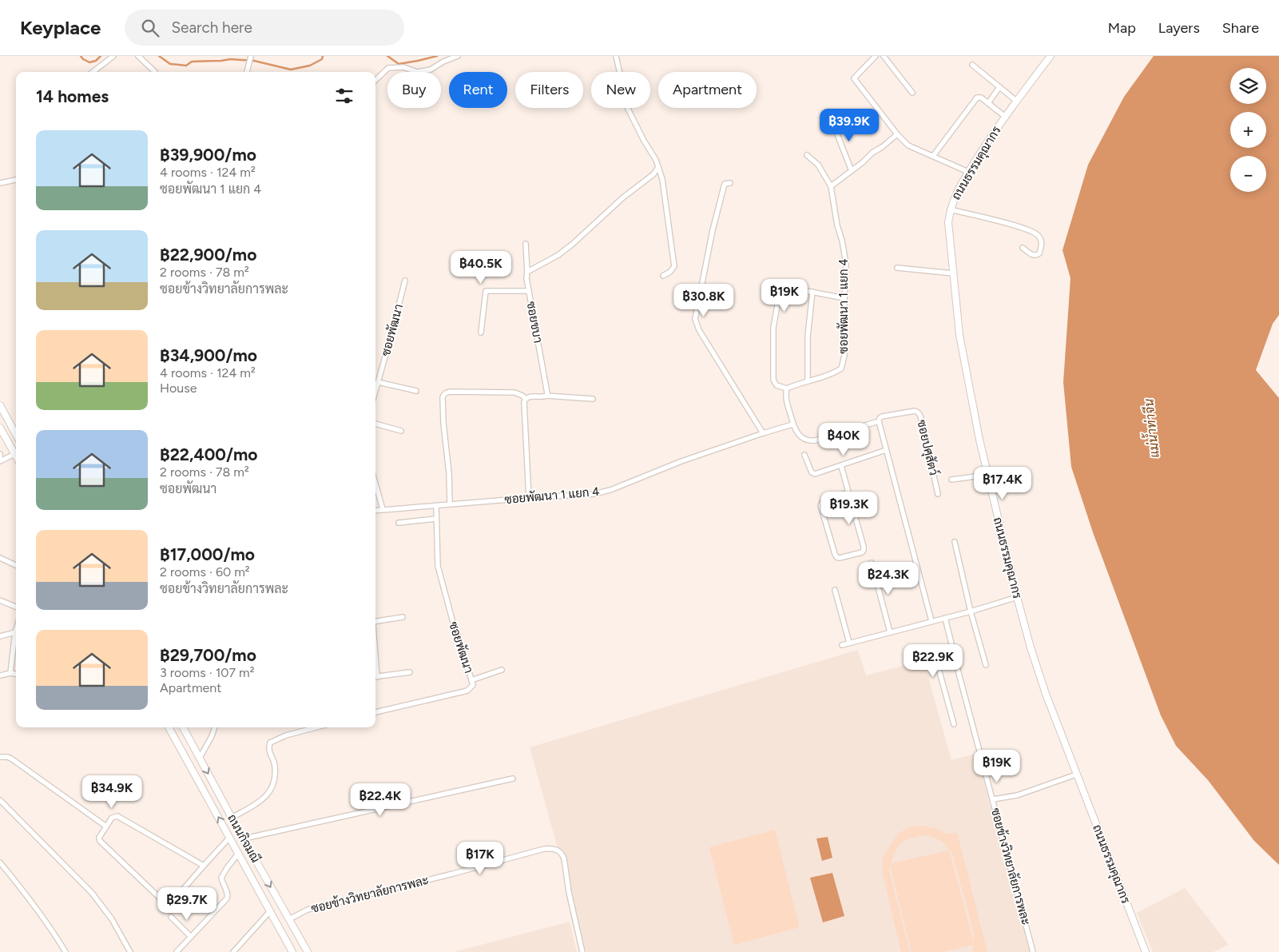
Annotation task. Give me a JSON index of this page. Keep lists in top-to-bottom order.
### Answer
{
  "streets": {
    "street": [
      "ถนนธรรมคุณากร",
      "ซอยพัฒนา 1 แยก 4",
      "ซอยชบา",
      "ซอยพัฒนา",
      "ซอยปศุสัตว์",
      "ถนนกิจมณี",
      "ซอยข้างวิทยาลัยการพละ"
    ]
  },
  "crossings": [
    ["ซอยพัฒนา 1 แยก 4", "ซอยพัฒนา"],
    ["ถนนกิจมณี", "ซอยข้างวิทยาลัยการพละ"]
  ],
  "water": ["แม่น้ำท่าจีน"],
  "page": {
    "header": "Keyplace",
    "search": "Search here",
    "nav": ["Map", "Layers", "Share"],
    "map_buttons": ["+", "−"],
    "chip": [
      "Buy",
      "Rent",
      "Filters",
      "New",
      "Apartment"
    ],
    "heading": "14 homes",
    "price": [
      "฿39.9K",
      "฿40.5K",
      "฿19K",
      "฿30.8K",
      "฿40K",
      "฿17.4K",
      "฿19.3K",
      "฿24.3K",
      "฿22.9K",
      "฿19K",
      "฿34.9K",
      "฿22.4K",
      "฿17K",
      "฿29.7K"
    ],
    "list": [
      {
        "name": "฿39,900/mo",
        "note": "4 rooms · 124 m² · ซอยพัฒนา 1 แยก 4"
      },
      {
        "name": "฿22,900/mo",
        "note": "2 rooms · 78 m² · ซอยข้างวิทยาลัยการพละ"
      },
      {
        "name": "฿34,900/mo",
        "note": "4 rooms · 124 m² · House"
      },
      {
        "name": "฿22,400/mo",
        "note": "2 rooms · 78 m² · ซอยพัฒนา"
      },
      {
        "name": "฿17,000/mo",
        "note": "2 rooms · 60 m² · ซอยข้างวิทยาลัยการพละ"
      },
      {
        "name": "฿29,700/mo",
        "note": "3 rooms · 107 m² · Apartment"
      }
    ]
  }
}
